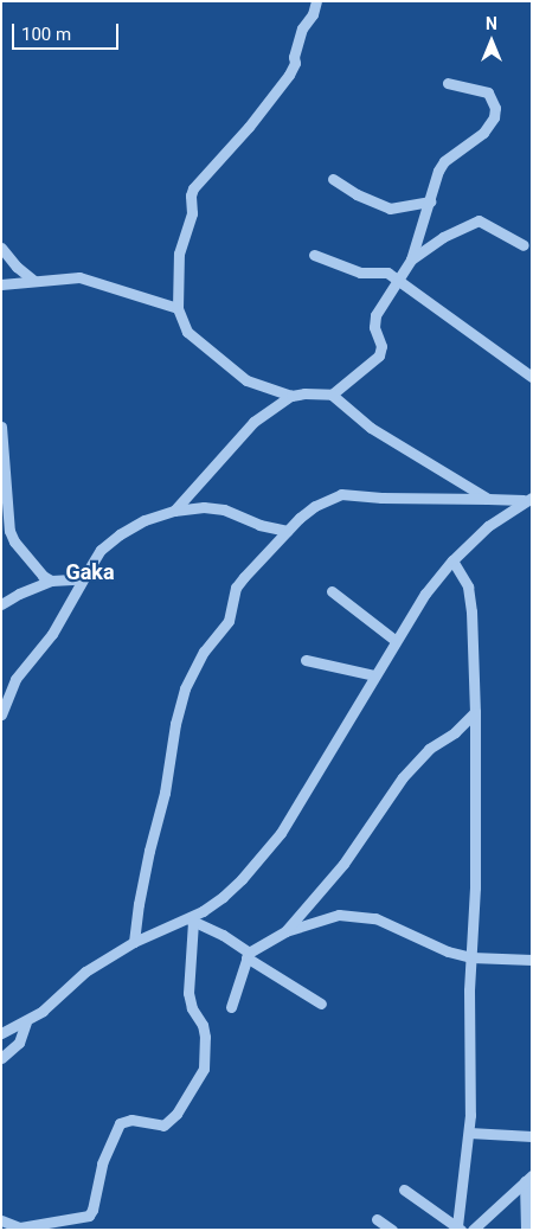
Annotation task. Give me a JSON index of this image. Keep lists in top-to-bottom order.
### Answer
{
  "districts": ["Gaka"],
  "scale_bar": "100 m",
  "north": "top"
}
